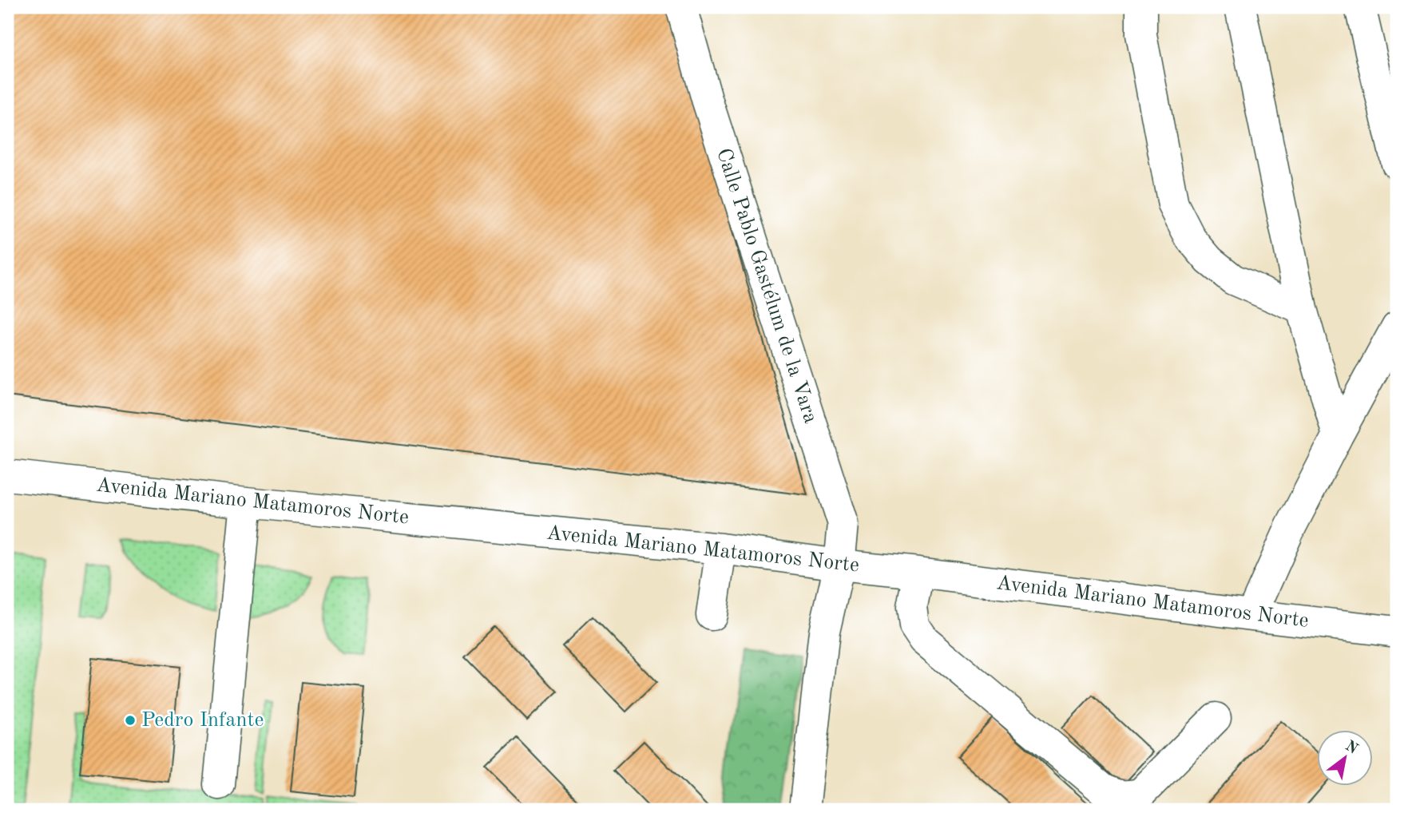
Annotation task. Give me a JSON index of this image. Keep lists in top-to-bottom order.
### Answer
{
  "streets": {
    "street": ["Calle Pablo Gastélum de la Vara", "Avenida Mariano Matamoros Norte"]
  },
  "crossings": [
    ["Calle Pablo Gastélum de la Vara", "Avenida Mariano Matamoros Norte"]
  ],
  "places": ["Pedro Infante"],
  "north": "top right"
}
